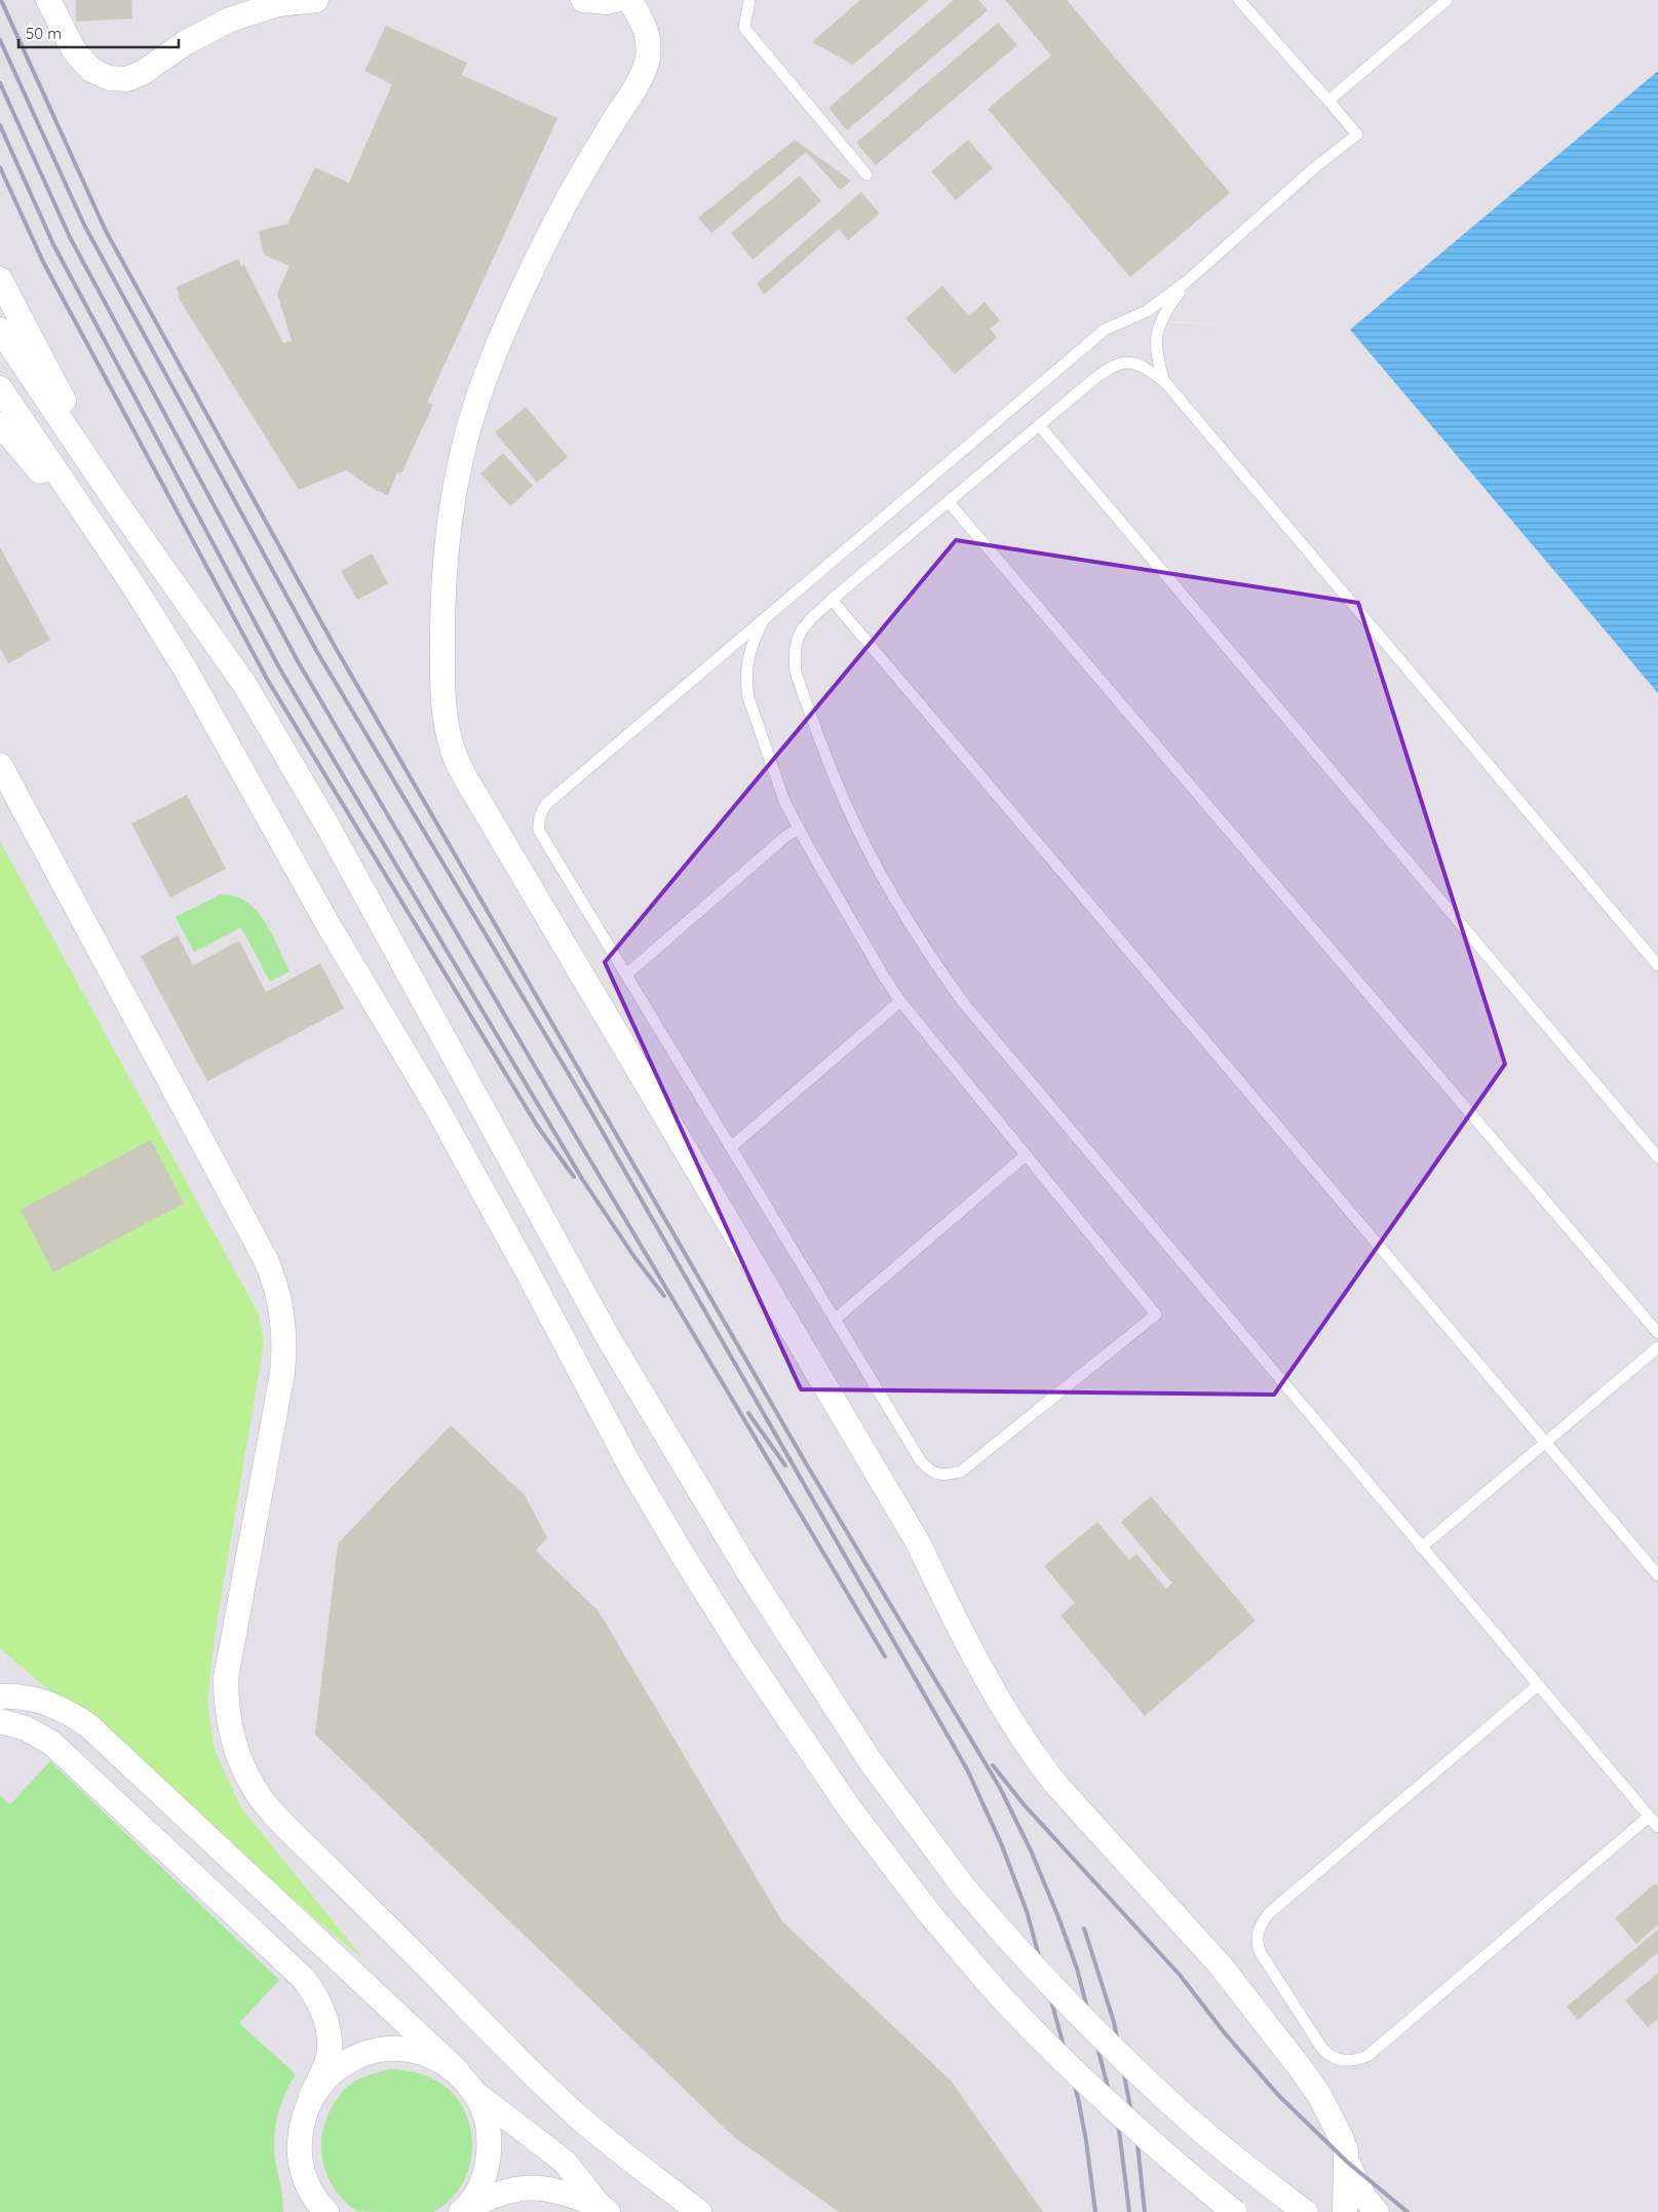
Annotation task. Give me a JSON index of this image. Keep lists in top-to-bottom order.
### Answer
{
  "scale_bar": "50 m"
}
